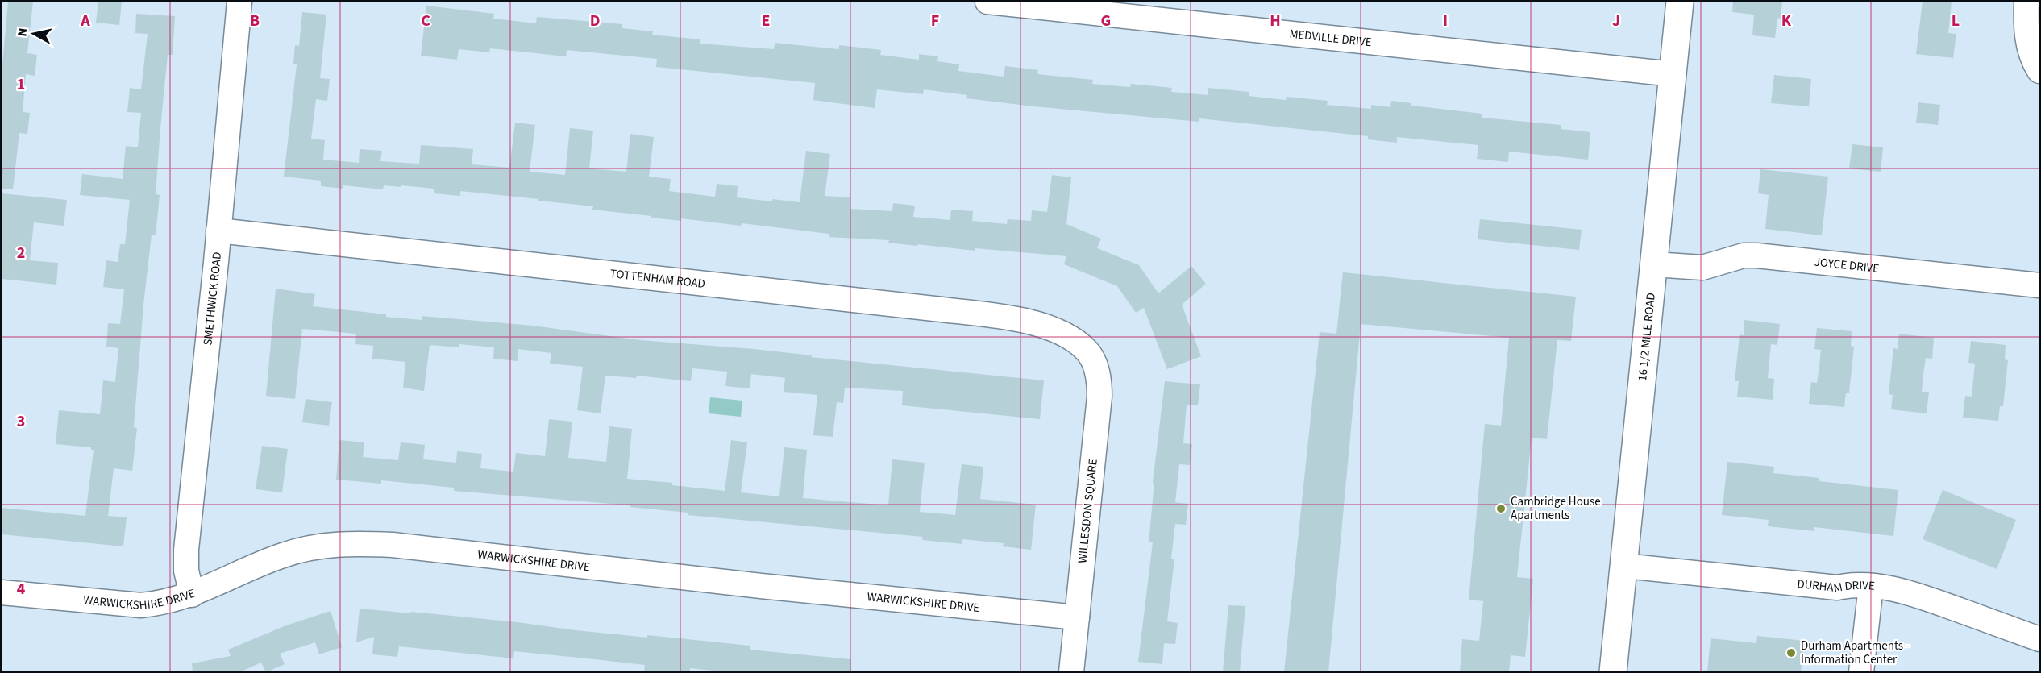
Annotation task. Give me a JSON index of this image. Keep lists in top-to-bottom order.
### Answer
{
  "streets": {
    "street": [
      "MEDVILLE DRIVE",
      "JOYCE DRIVE",
      "TOTTENHAM ROAD",
      "SMETHWICK ROAD",
      "16 1/2 MILE ROAD",
      "WILLESDON SQUARE",
      "WARWICKSHIRE DRIVE",
      "DURHAM DRIVE"
    ]
  },
  "crossings": [
    ["MEDVILLE DRIVE", "16 1/2 MILE ROAD"],
    ["JOYCE DRIVE", "16 1/2 MILE ROAD"],
    ["TOTTENHAM ROAD", "SMETHWICK ROAD"],
    ["TOTTENHAM ROAD", "WILLESDON SQUARE"],
    ["SMETHWICK ROAD", "WARWICKSHIRE DRIVE"],
    ["16 1/2 MILE ROAD", "DURHAM DRIVE"],
    ["WILLESDON SQUARE", "WARWICKSHIRE DRIVE"]
  ],
  "places": ["Cambridge House Apartments", "Durham Apartments - Information Center"],
  "north": "left",
  "grid": {
    "columns": [
      "A",
      "B",
      "C",
      "D",
      "E",
      "F",
      "G",
      "H",
      "I",
      "J",
      "K",
      "L"
    ],
    "rows": [
      "1",
      "2",
      "3",
      "4"
    ]
  }
}
